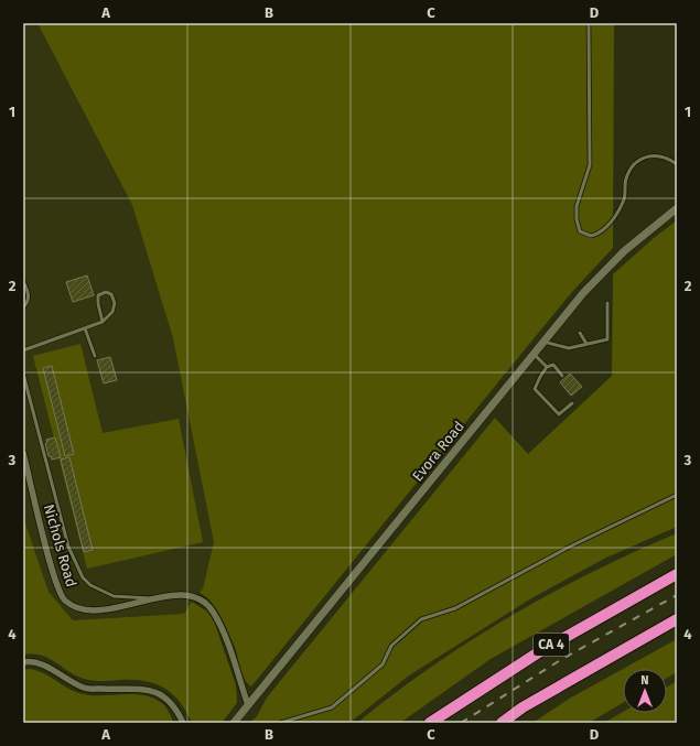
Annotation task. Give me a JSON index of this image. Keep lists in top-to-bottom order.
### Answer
{
  "streets": {
    "highway": ["CA 4"],
    "street": ["Evora Road", "Nichols Road"]
  },
  "crossings": [
    ["Evora Road", "Nichols Road"]
  ],
  "north": "top",
  "grid": {
    "columns": [
      "A",
      "B",
      "C",
      "D"
    ],
    "rows": [
      "1",
      "2",
      "3",
      "4"
    ]
  }
}
